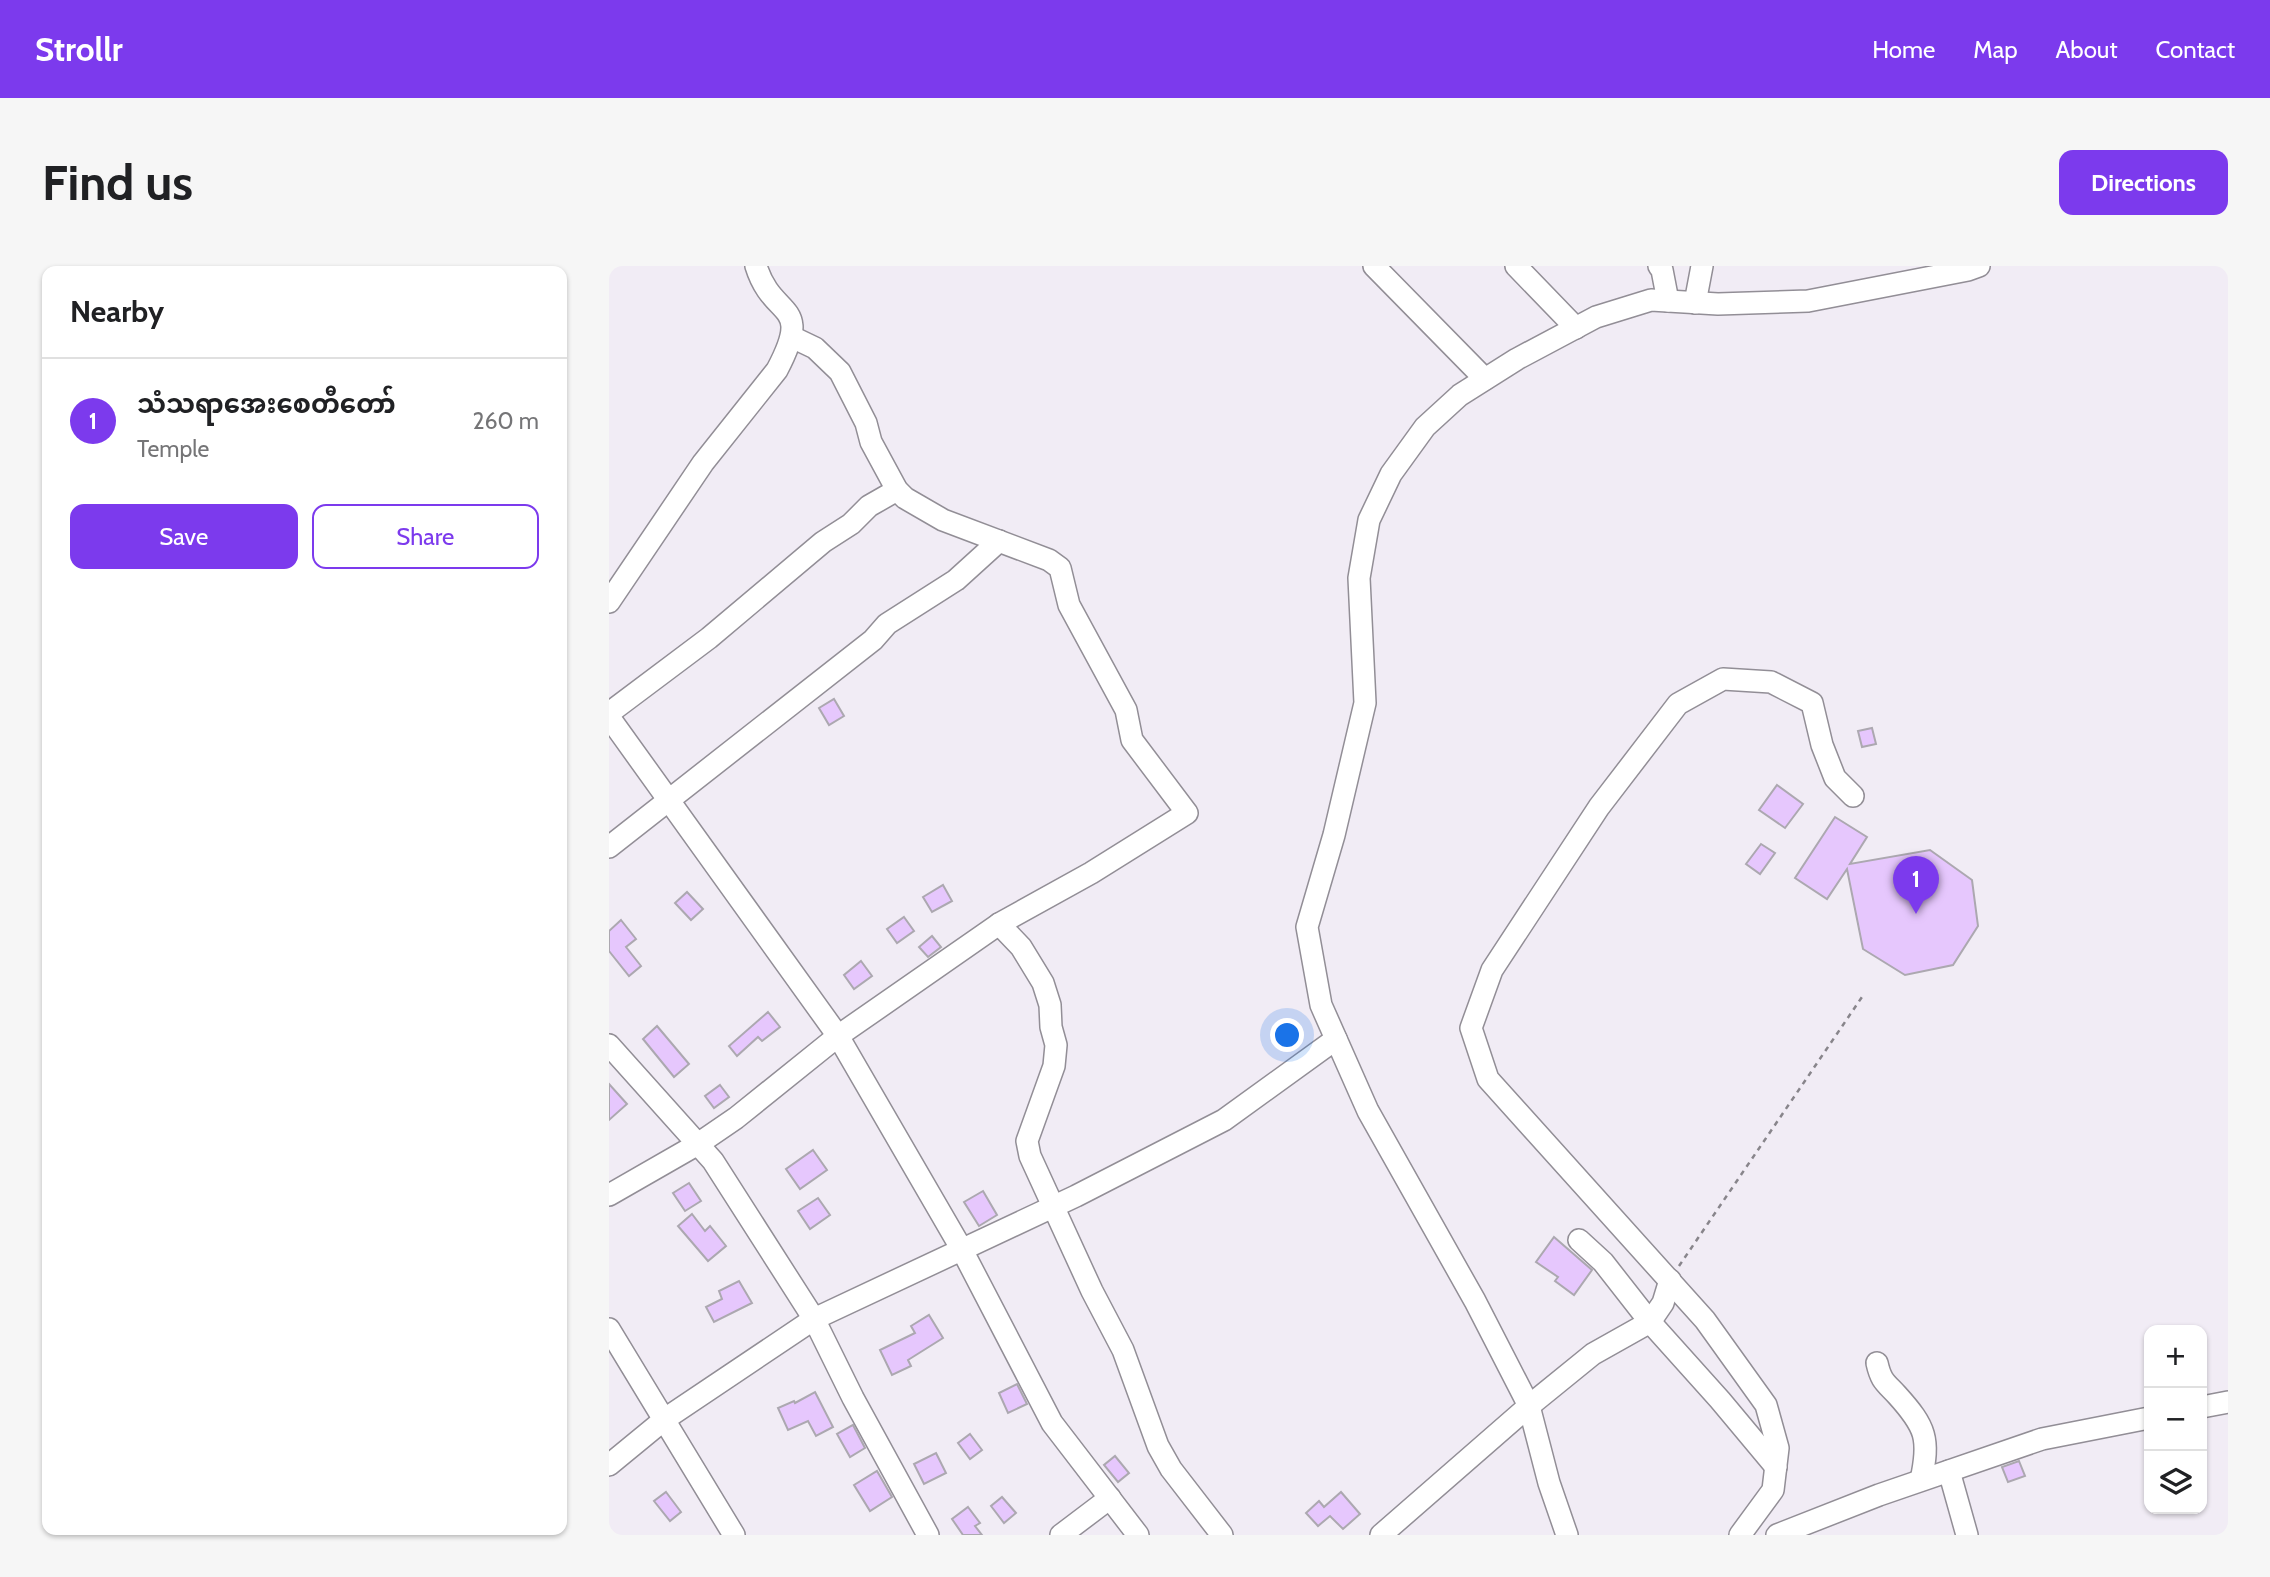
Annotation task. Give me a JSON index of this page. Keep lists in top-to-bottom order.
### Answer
{
  "page": {
    "header": "Strollr",
    "nav": [
      "Home",
      "Map",
      "About",
      "Contact"
    ],
    "buttons": [
      "Directions",
      ["Save", "Share"]
    ],
    "title": "Find us",
    "heading": "Nearby",
    "list": [
      {
        "mark": "1",
        "name": "သံသရာအေးစေတီတော်",
        "note": "Temple",
        "value": "260 m"
      }
    ],
    "pins": "1",
    "map_buttons": ["+", "−"]
  }
}
